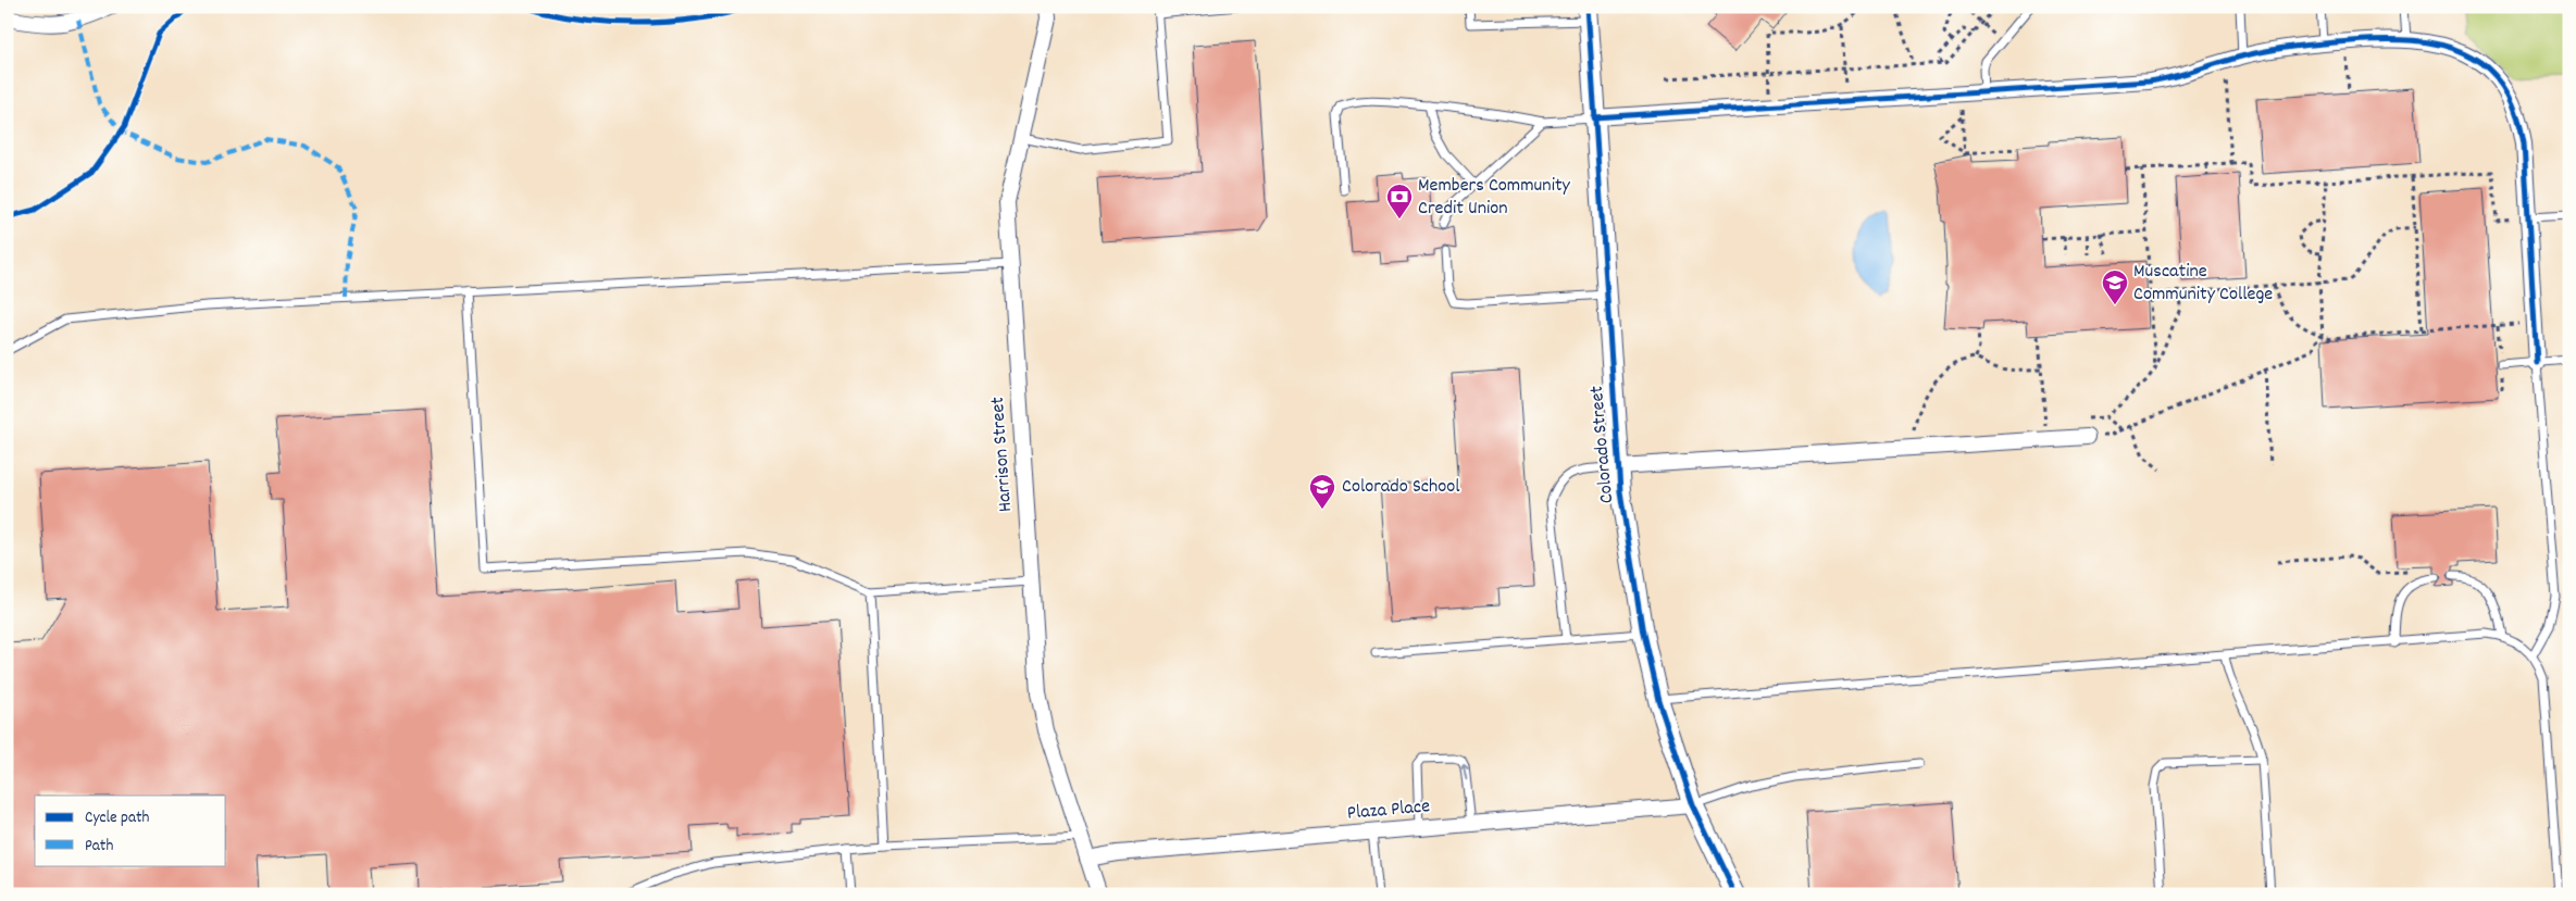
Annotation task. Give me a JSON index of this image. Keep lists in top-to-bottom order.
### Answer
{
  "streets": {
    "street": ["Colorado Street", "Harrison Street", "Plaza Place"]
  },
  "crossings": [
    ["Colorado Street", "Plaza Place"],
    ["Harrison Street", "Plaza Place"]
  ],
  "places": {
    "bank": ["Members Community Credit Union"],
    "school or university": ["Muscatine Community College", "Colorado School"]
  },
  "legend": ["Cycle path", "Path"]
}
